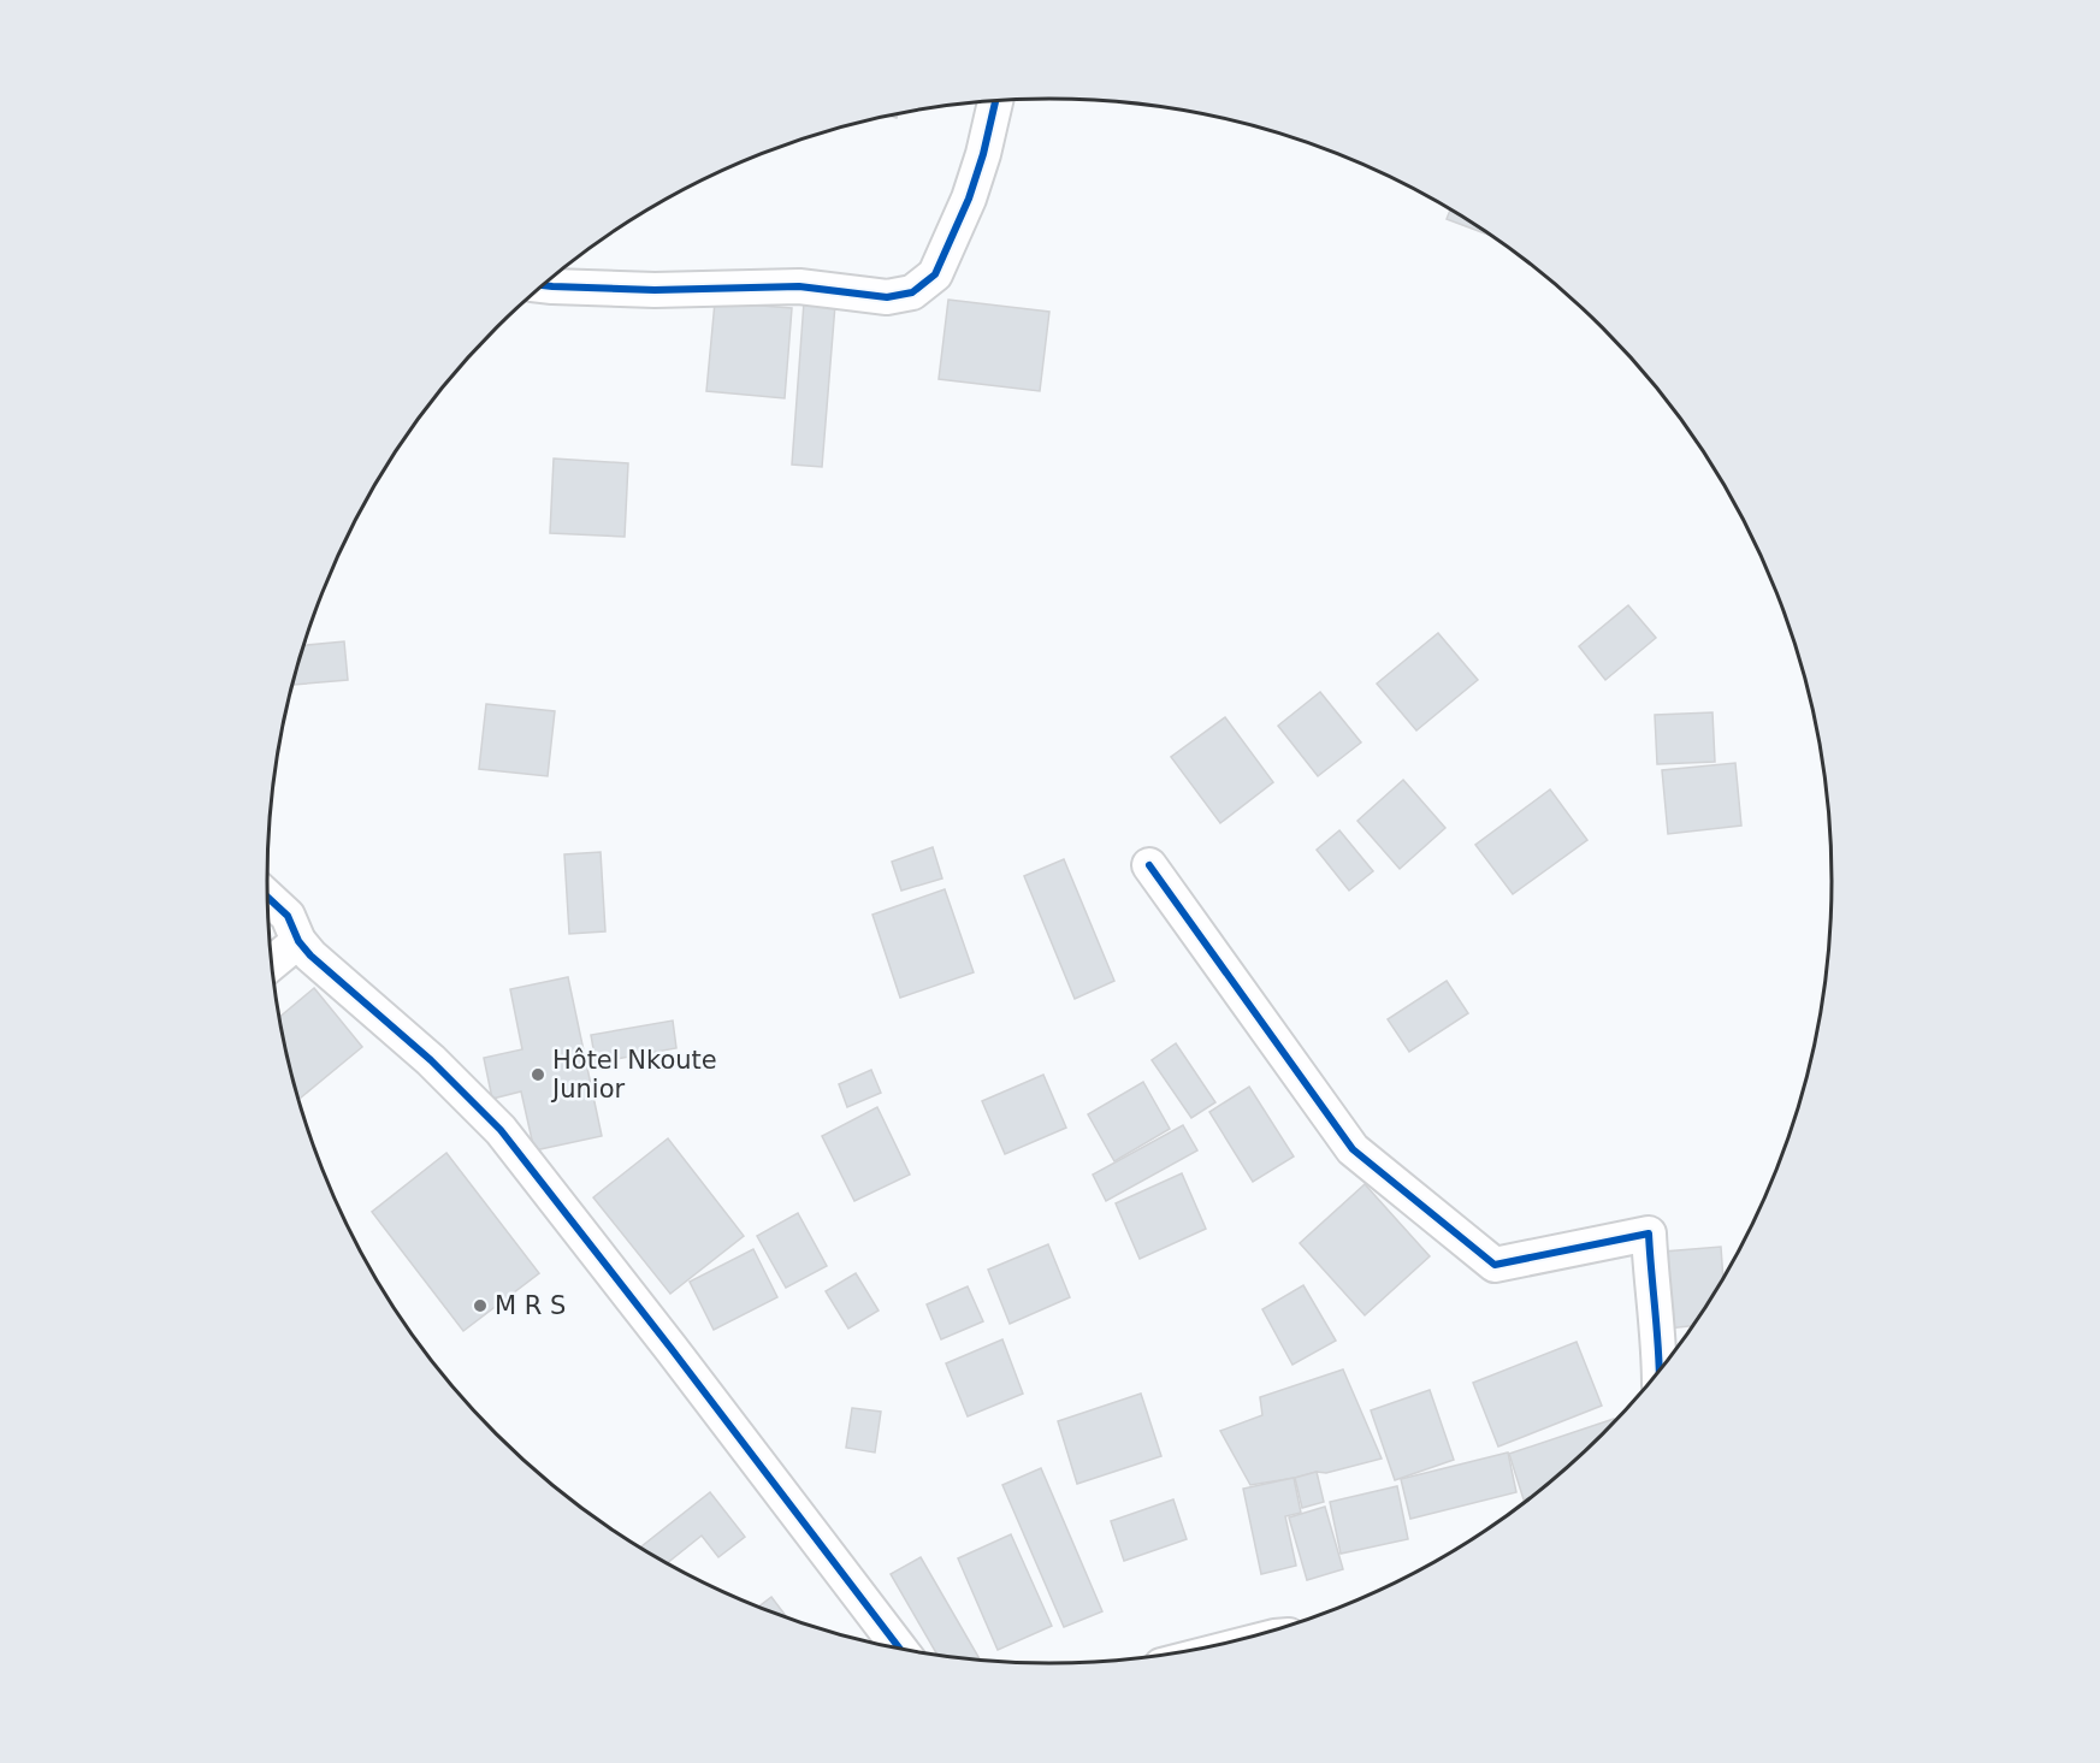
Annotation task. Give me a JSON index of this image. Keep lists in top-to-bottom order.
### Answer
{
  "places": ["Hôtel Nkoute Junior", "M R S"]
}
